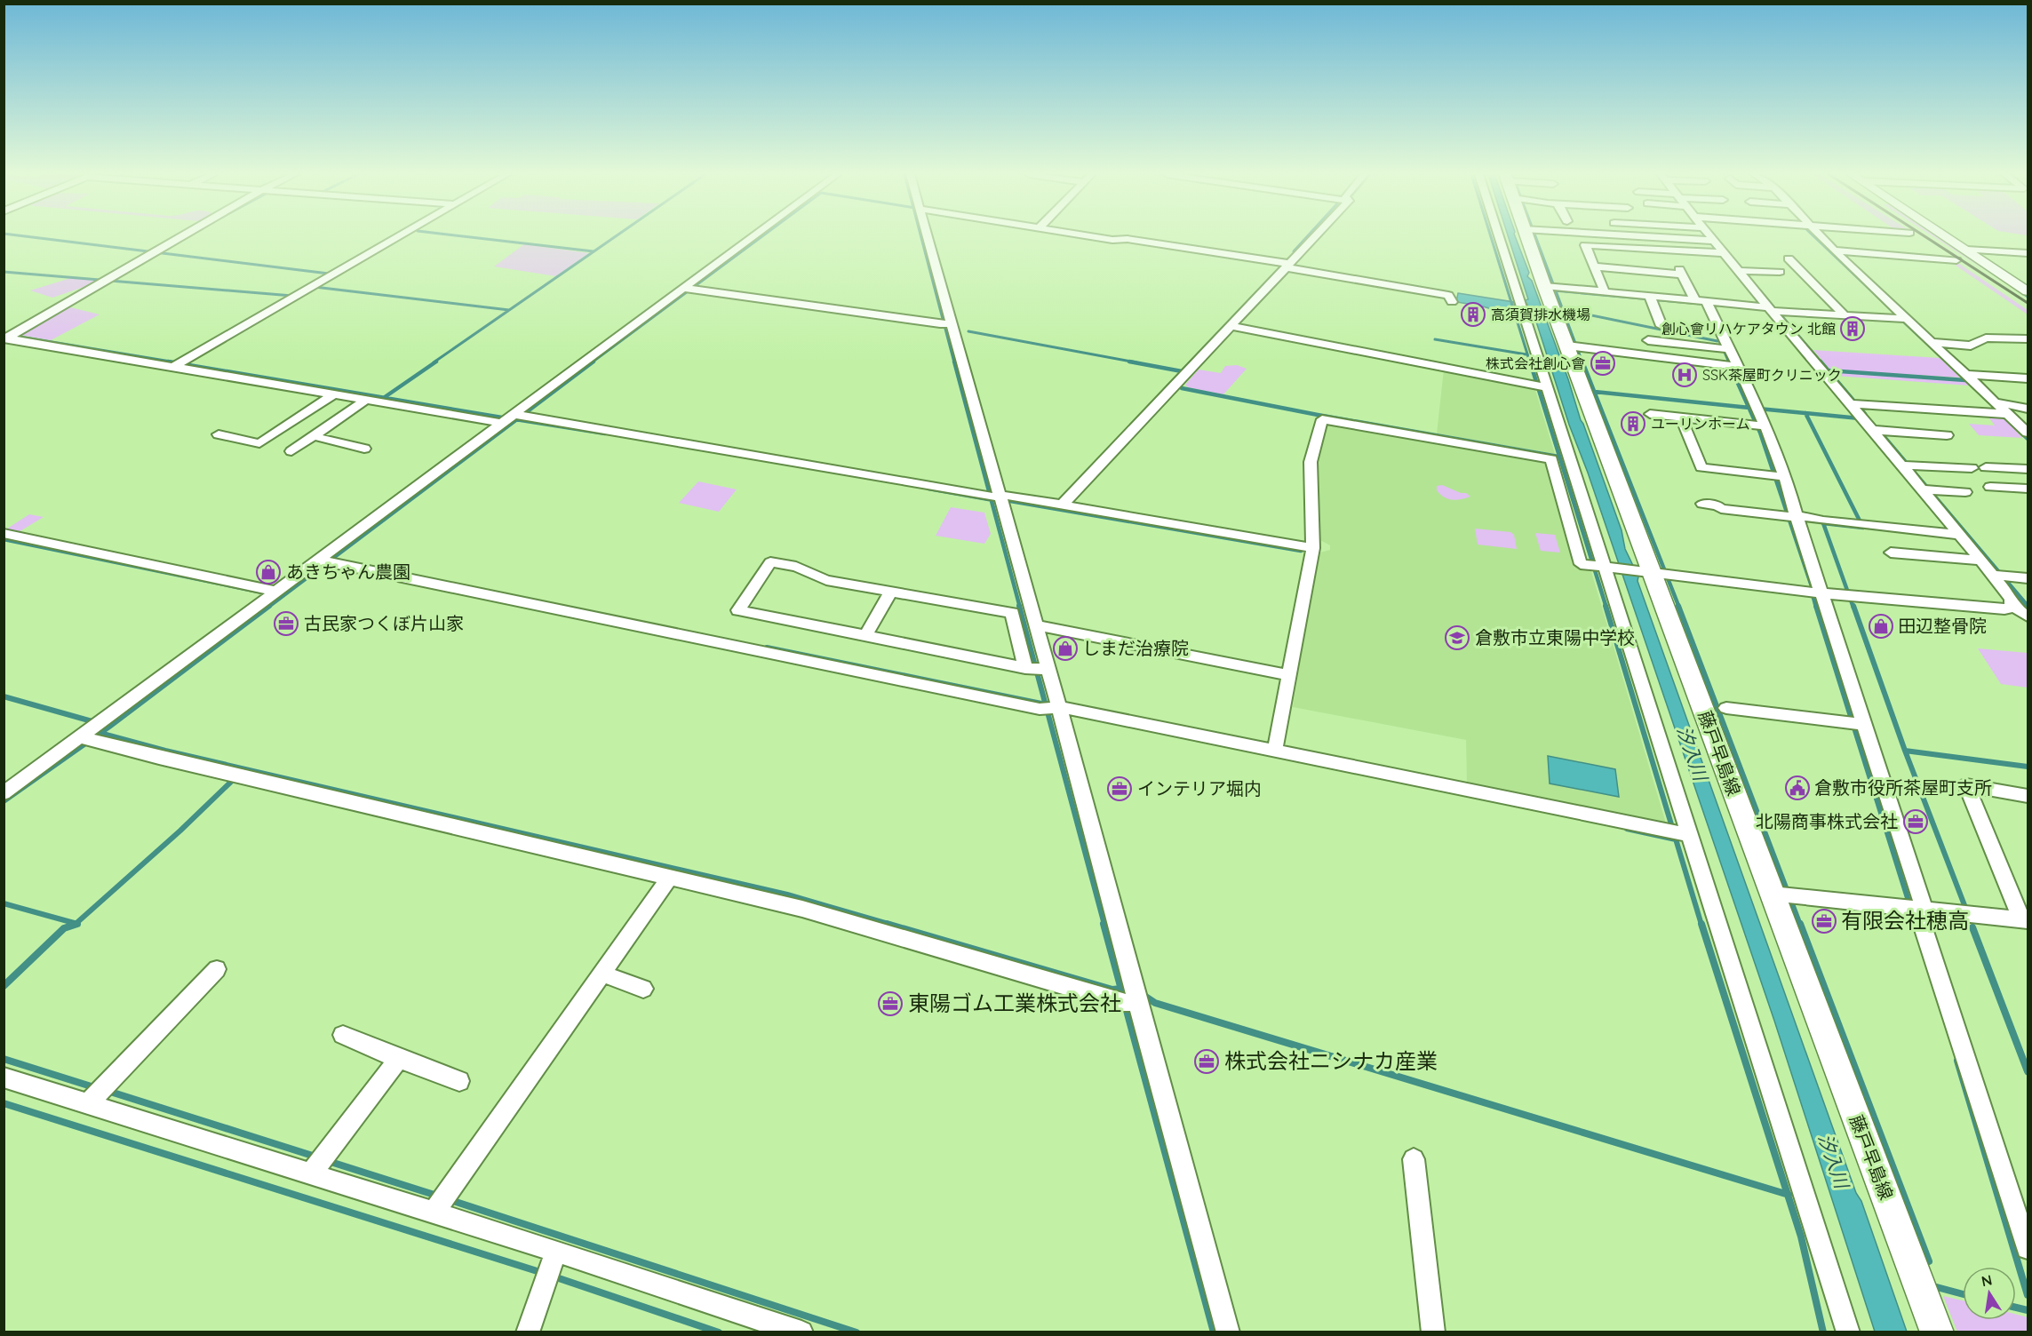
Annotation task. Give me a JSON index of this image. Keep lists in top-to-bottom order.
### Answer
{
  "streets": {
    "main road": ["藤戸早島線"]
  },
  "water": ["汐入川"],
  "places": {
    "building": ["高須賀排水機場", "創心會リハケアタウン 北館", "ユーリンホーム"],
    "office": [
      "株式会社創心會",
      "古民家つくぼ片山家",
      "インテリア堀内",
      "北陽商事株式会社",
      "有限会社穂高",
      "東陽ゴム工業株式会社",
      "株式会社ニシナカ産業"
    ],
    "hospital": ["SSK茶屋町クリニック"],
    "shop": ["あきちゃん農園", "田辺整骨院", "しまだ治療院"],
    "school or university": ["倉敷市立東陽中学校"],
    "public building": ["倉敷市役所茶屋町支所"]
  },
  "north": "top"
}
